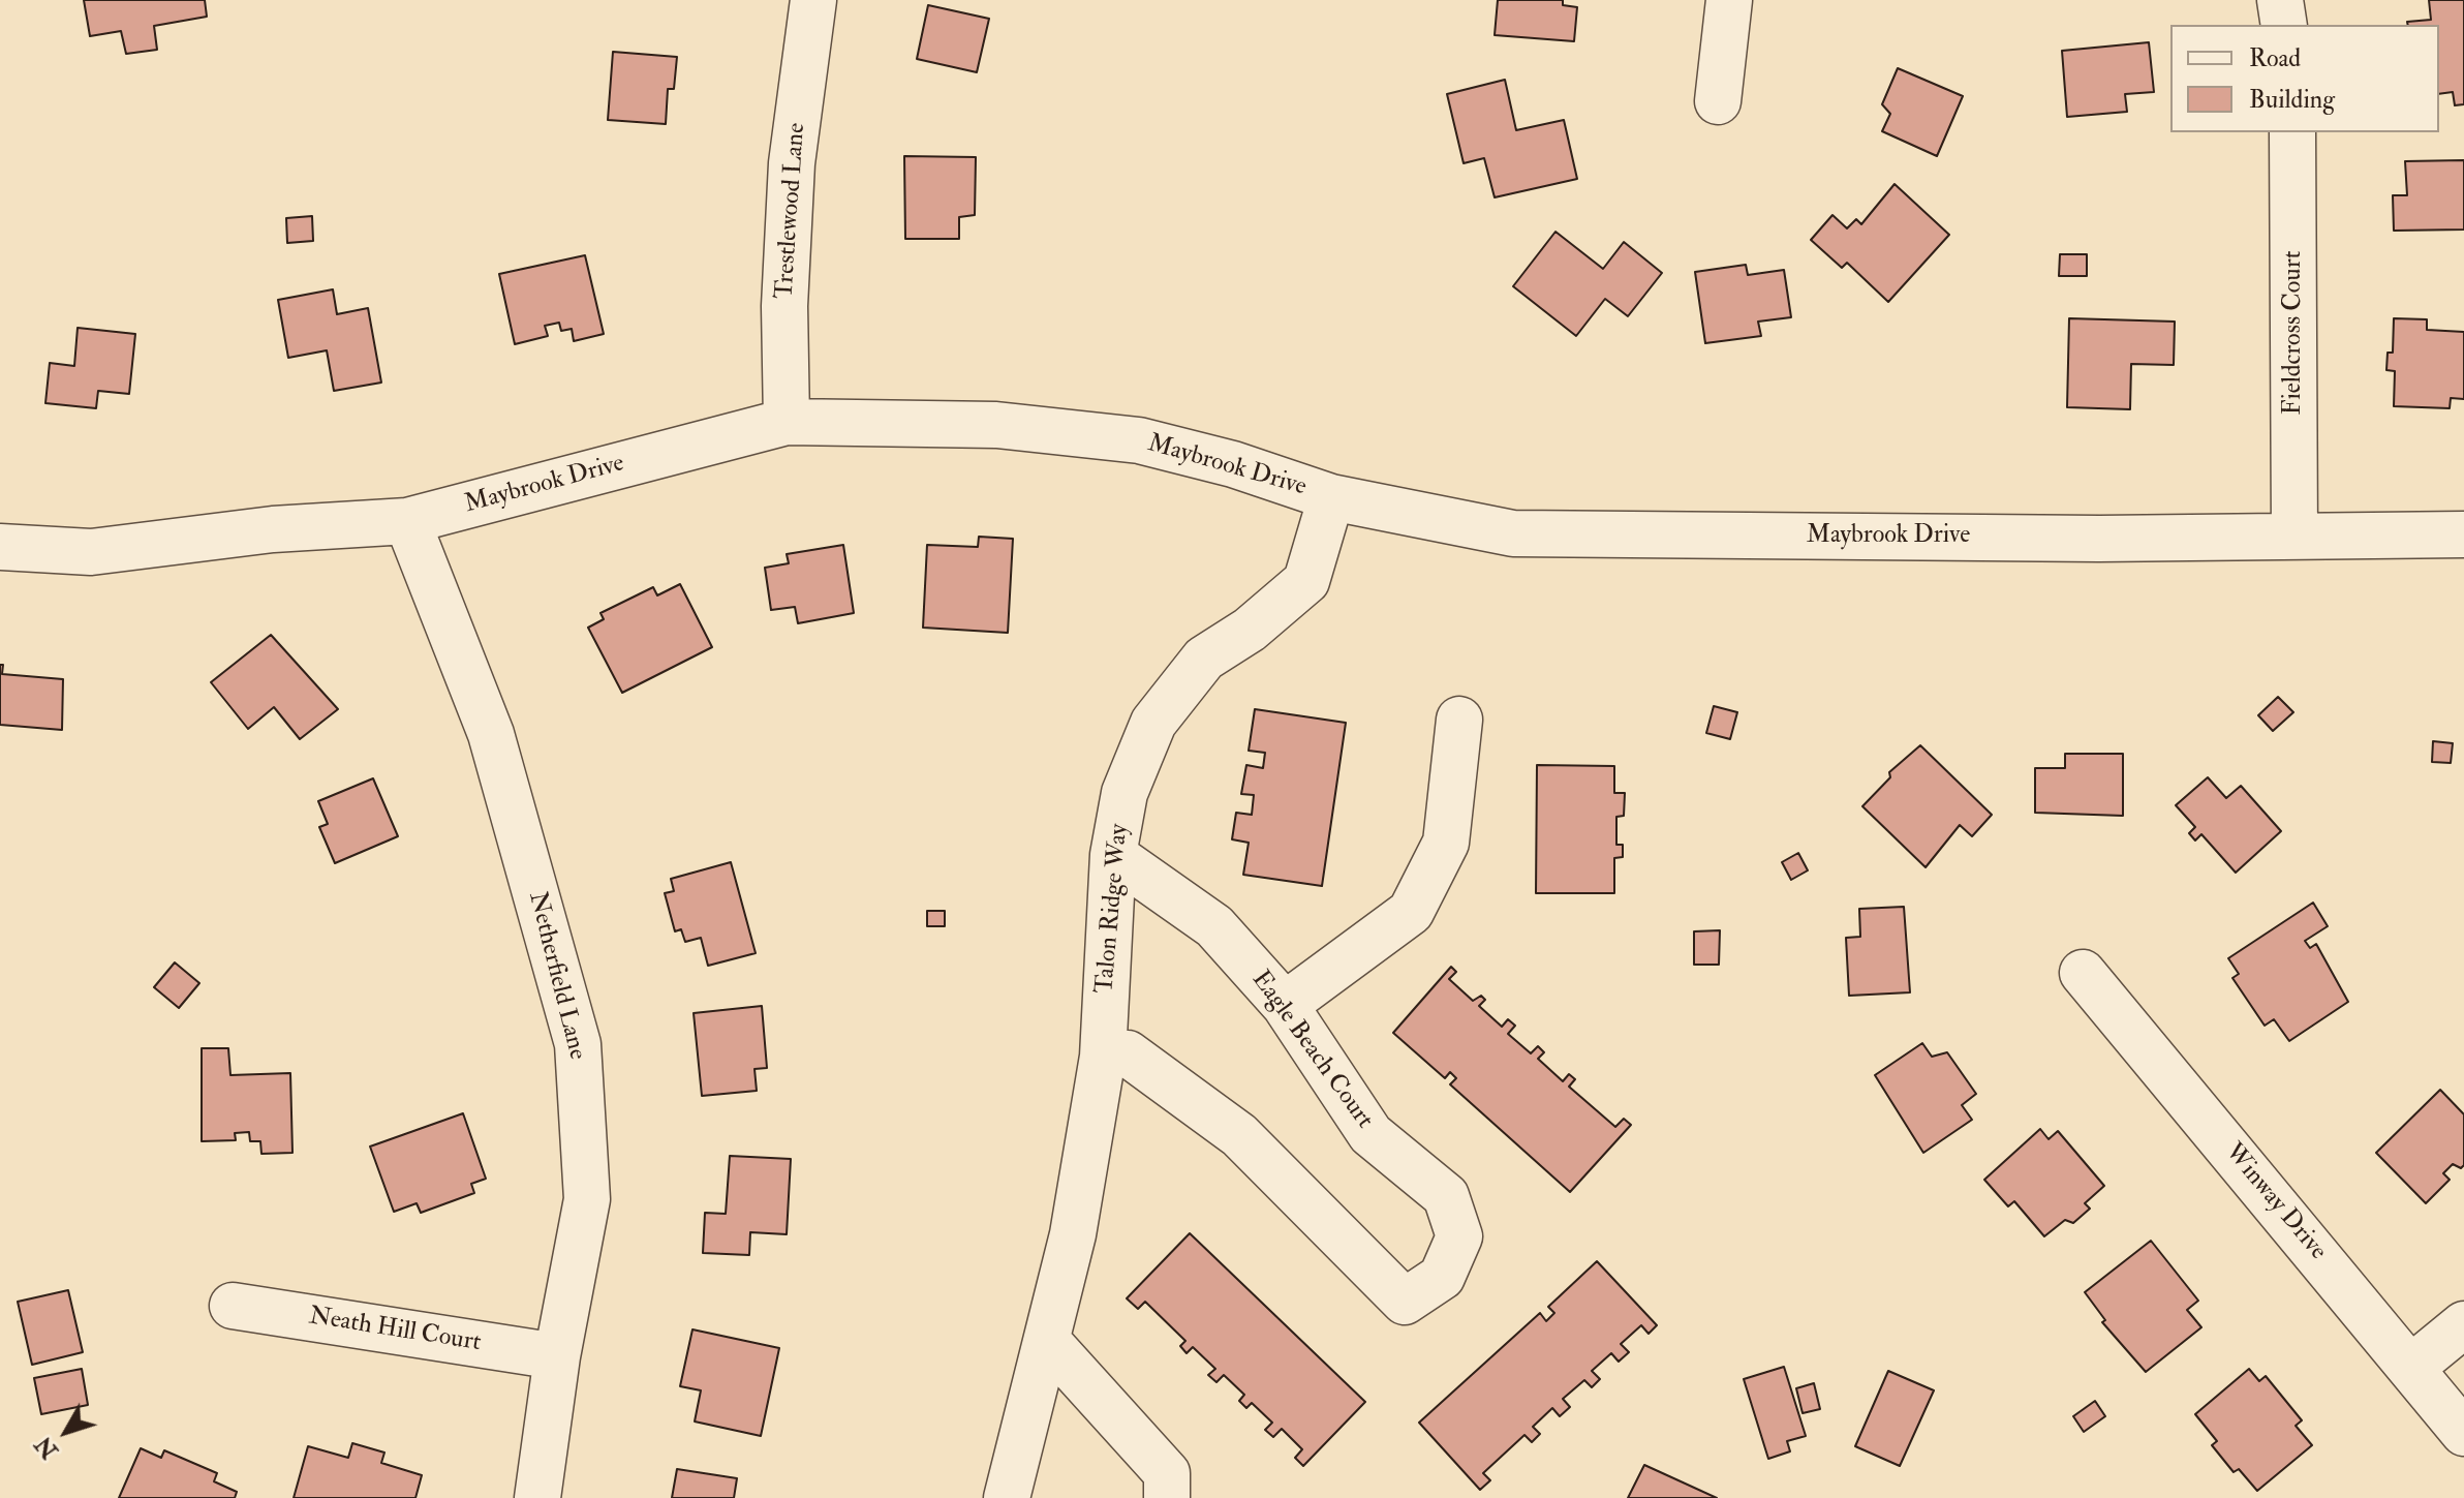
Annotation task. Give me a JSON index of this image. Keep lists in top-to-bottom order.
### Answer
{
  "streets": {
    "street": [
      "Trestlewood Lane",
      "Fieldcross Court",
      "Maybrook Drive",
      "Talon Ridge Way",
      "Netherfield Lane",
      "Eagle Beach Court",
      "Winway Drive",
      "Neath Hill Court"
    ]
  },
  "crossings": [
    ["Trestlewood Lane", "Maybrook Drive"],
    ["Fieldcross Court", "Maybrook Drive"],
    ["Maybrook Drive", "Talon Ridge Way"],
    ["Maybrook Drive", "Netherfield Lane"],
    ["Talon Ridge Way", "Eagle Beach Court"],
    ["Netherfield Lane", "Neath Hill Court"]
  ],
  "legend": ["Road", "Building"],
  "north": "bottom left"
}
